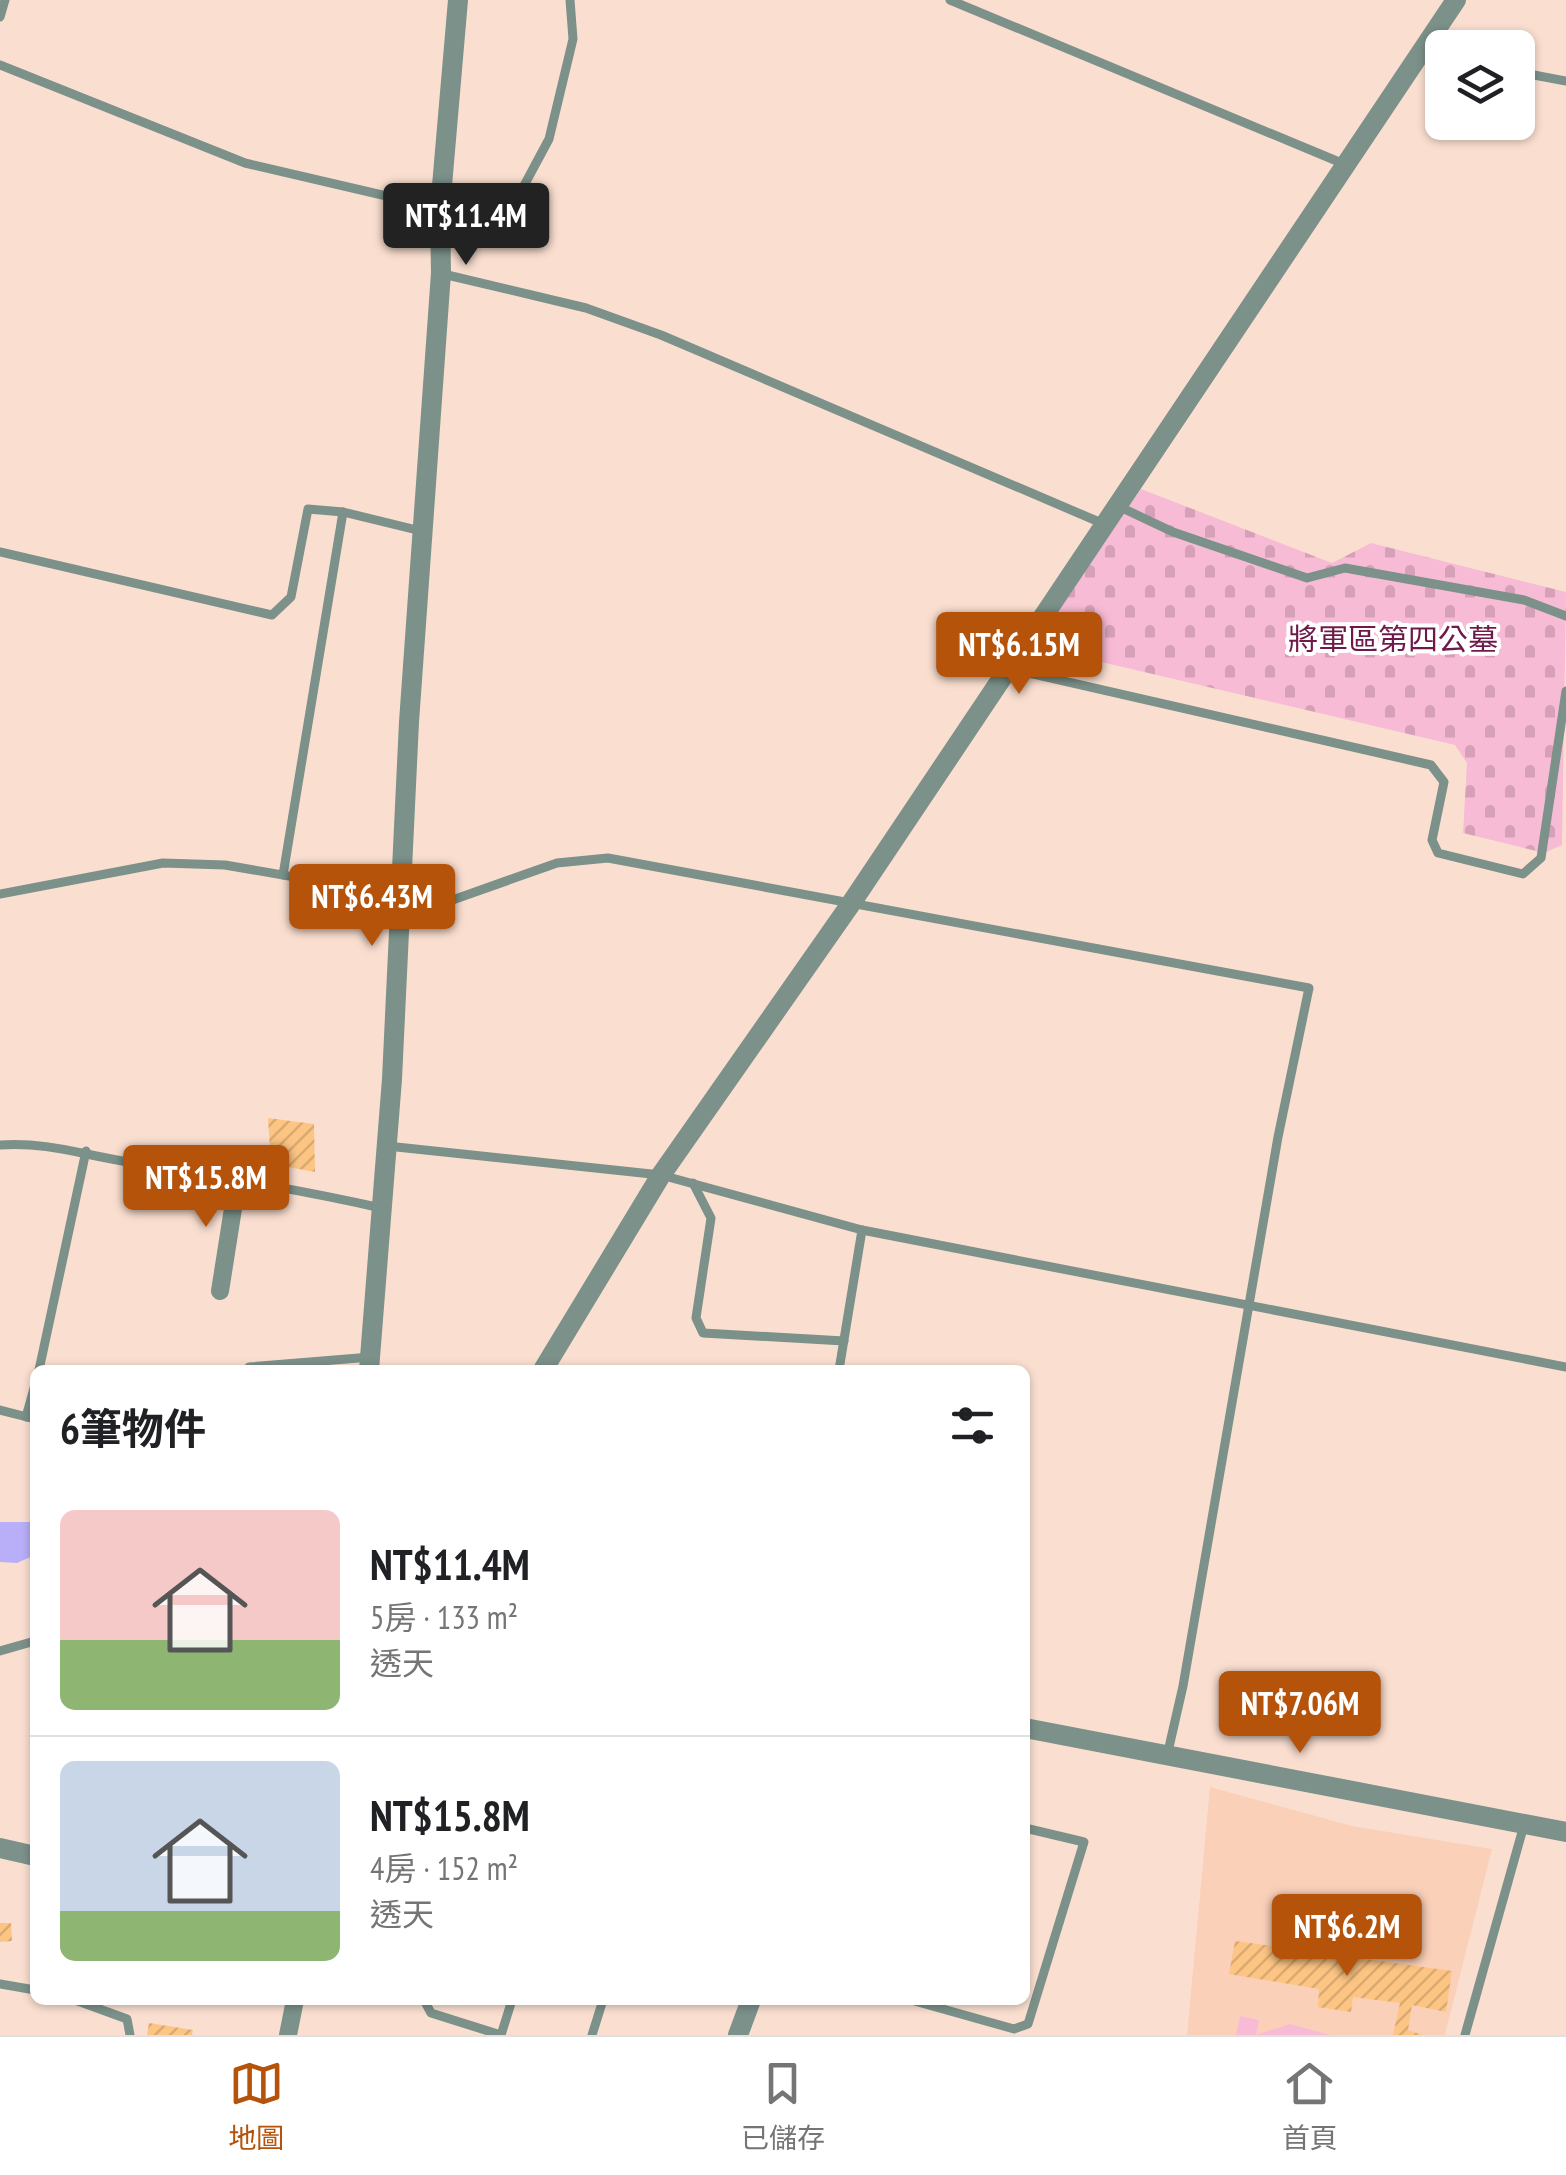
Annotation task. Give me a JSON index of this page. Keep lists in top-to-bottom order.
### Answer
{
  "parks": ["將軍區第四公墓"],
  "page": {
    "price": [
      "NT$11.4M",
      "NT$6.15M",
      "NT$6.43M",
      "NT$15.8M",
      "NT$7.06M",
      "NT$6.2M"
    ],
    "heading": "6筆物件",
    "list": [
      {
        "name": "NT$11.4M",
        "note": "5房 · 133 m² · 透天"
      },
      {
        "name": "NT$15.8M",
        "note": "4房 · 152 m² · 透天"
      }
    ],
    "tabs": ["地圖", "已儲存", "首頁"]
  }
}
